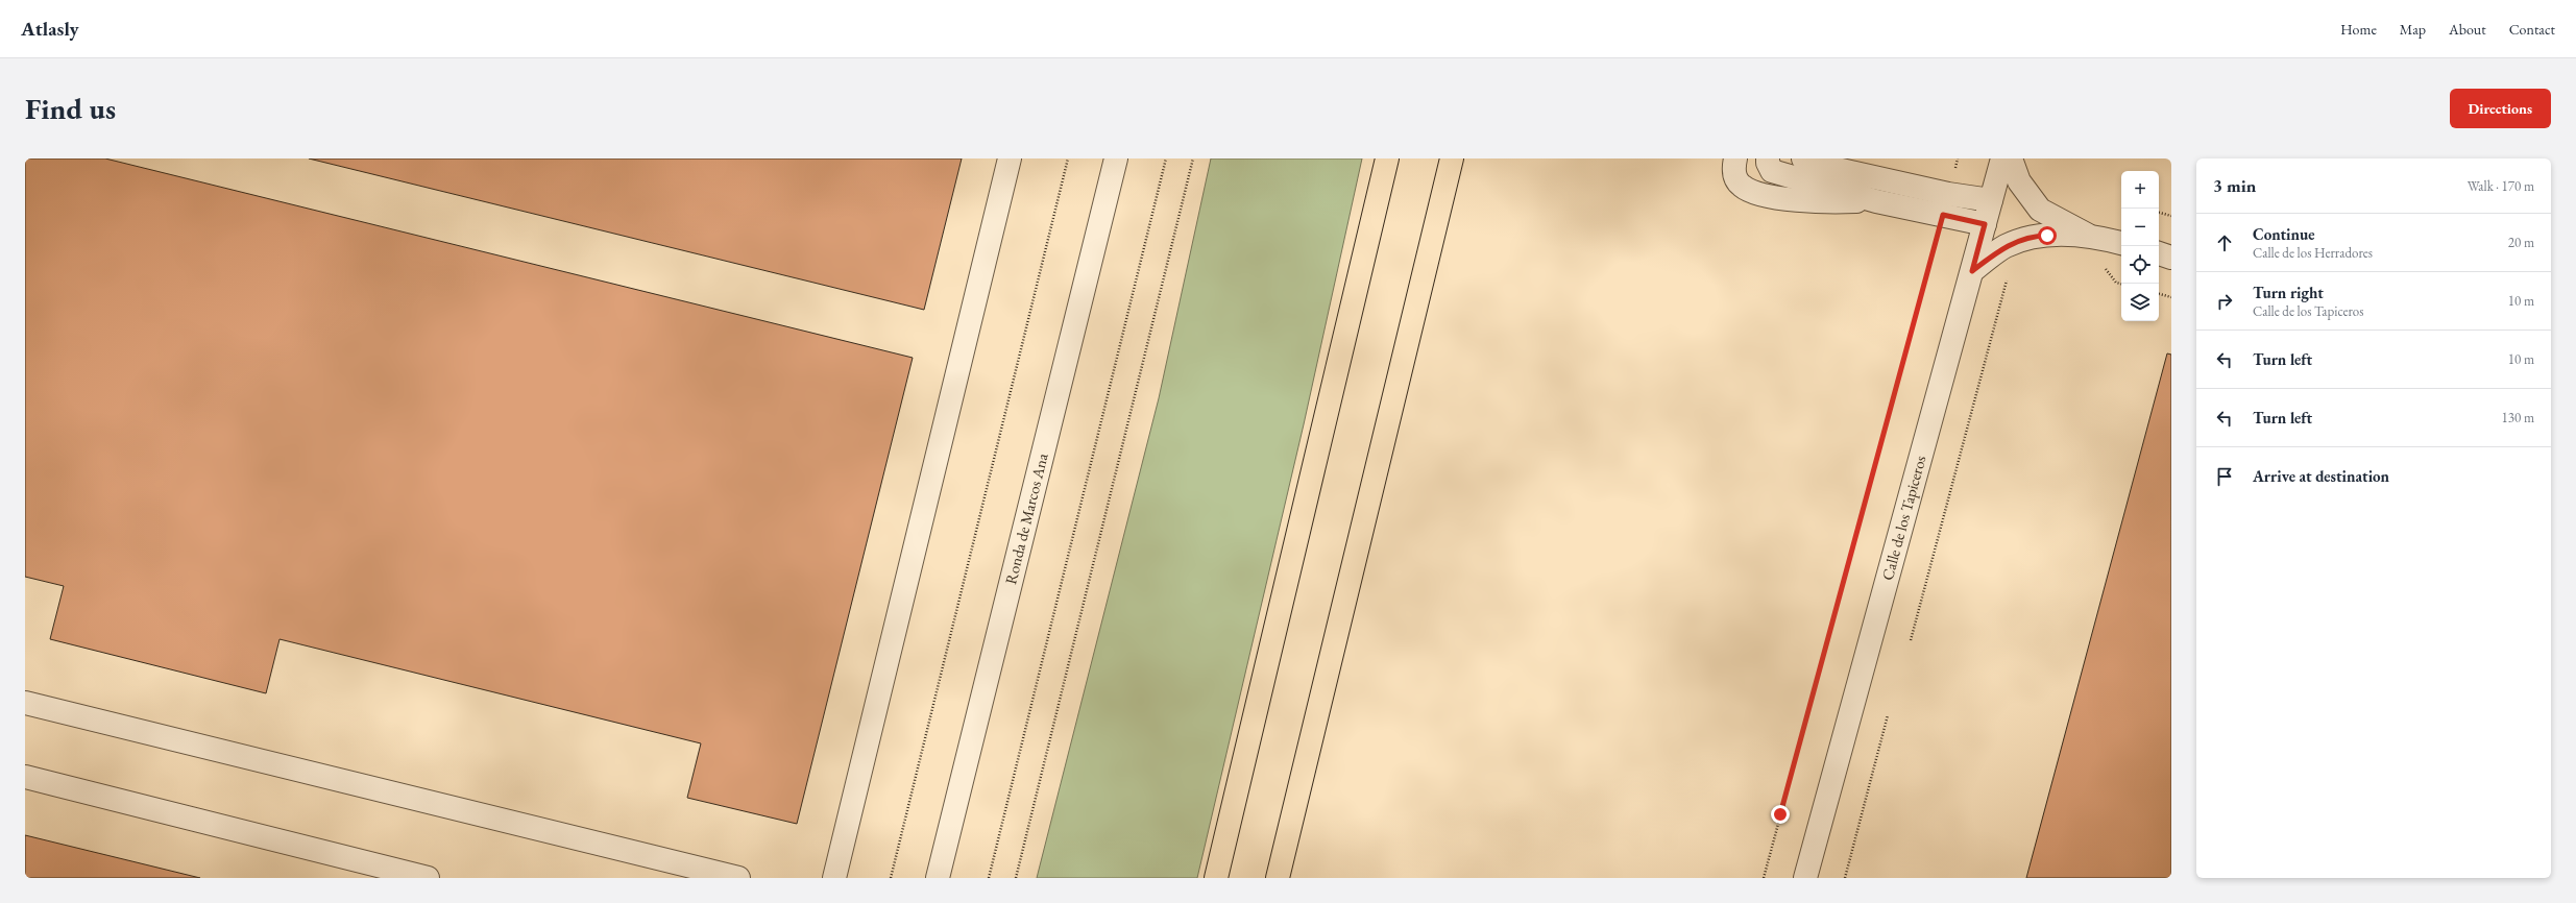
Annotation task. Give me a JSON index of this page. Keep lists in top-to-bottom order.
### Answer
{
  "streets": {
    "street": ["Ronda de Marcos Ana", "Calle de los Tapiceros"]
  },
  "page": {
    "header": "Atlasly",
    "nav": [
      "Home",
      "Map",
      "About",
      "Contact"
    ],
    "buttons": "Directions",
    "title": "Find us",
    "heading": ["3 min", "Walk · 170 m"],
    "map_buttons": ["+", "−"],
    "list": [
      ["Continue", "Calle de los Herradores", "20 m"],
      ["Turn right", "Calle de los Tapiceros", "10 m"],
      ["Turn left", "10 m"],
      ["Turn left", "130 m"],
      "Arrive at destination"
    ]
  }
}
